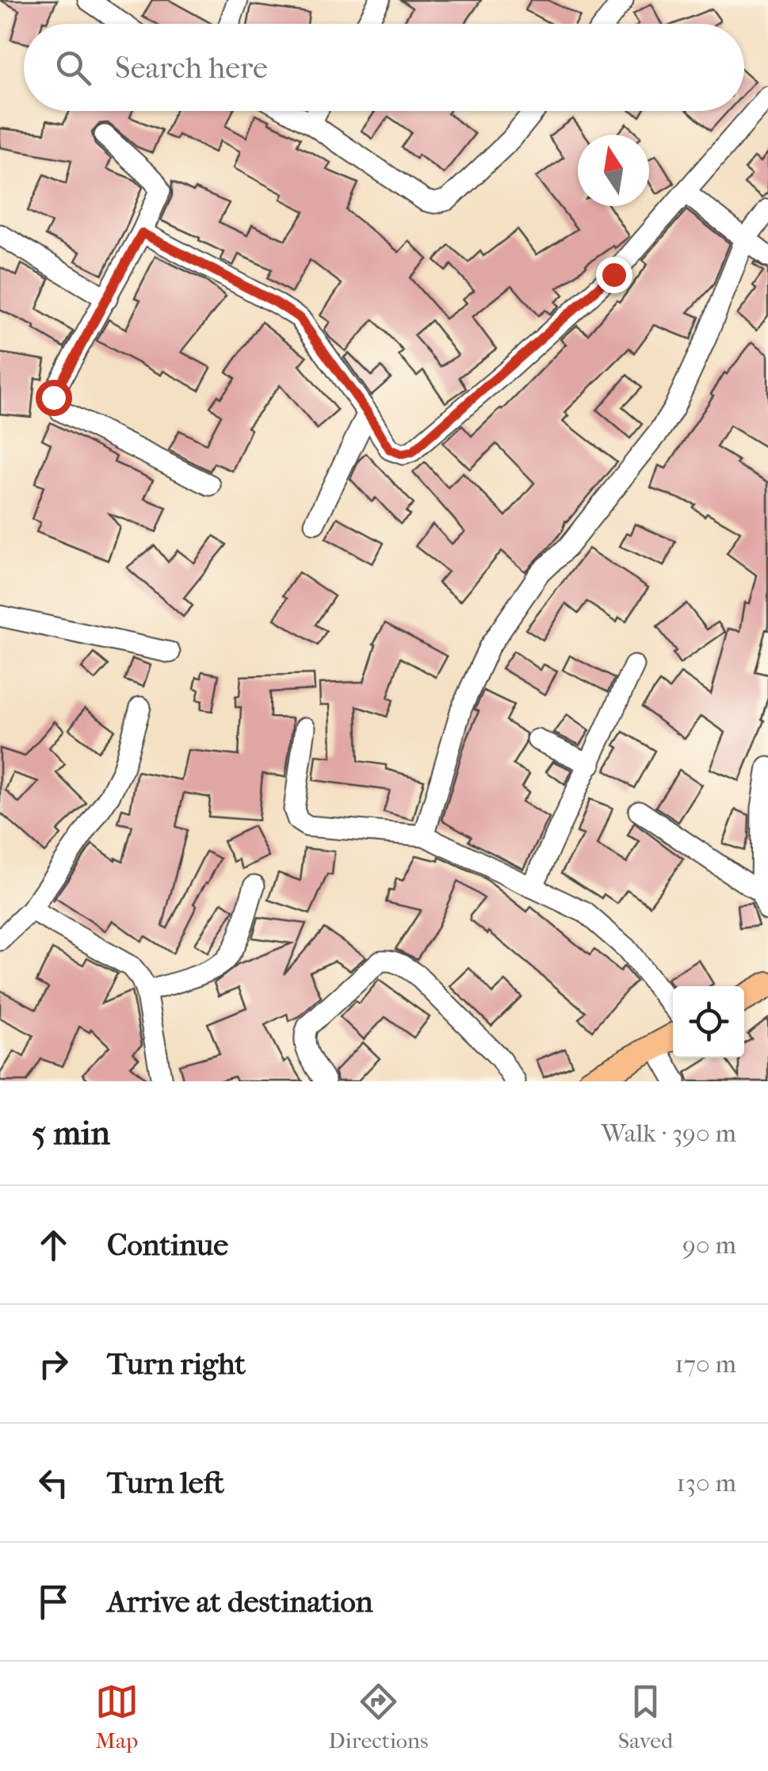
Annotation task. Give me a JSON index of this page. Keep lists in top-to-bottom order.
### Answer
{
  "north": "top",
  "page": {
    "search": "Search here",
    "heading": ["5 min", "Walk · 390 m"],
    "list": [
      ["Continue", "90 m"],
      ["Turn right", "170 m"],
      ["Turn left", "130 m"],
      "Arrive at destination"
    ],
    "nav": ["Map", "Directions", "Saved"]
  }
}
